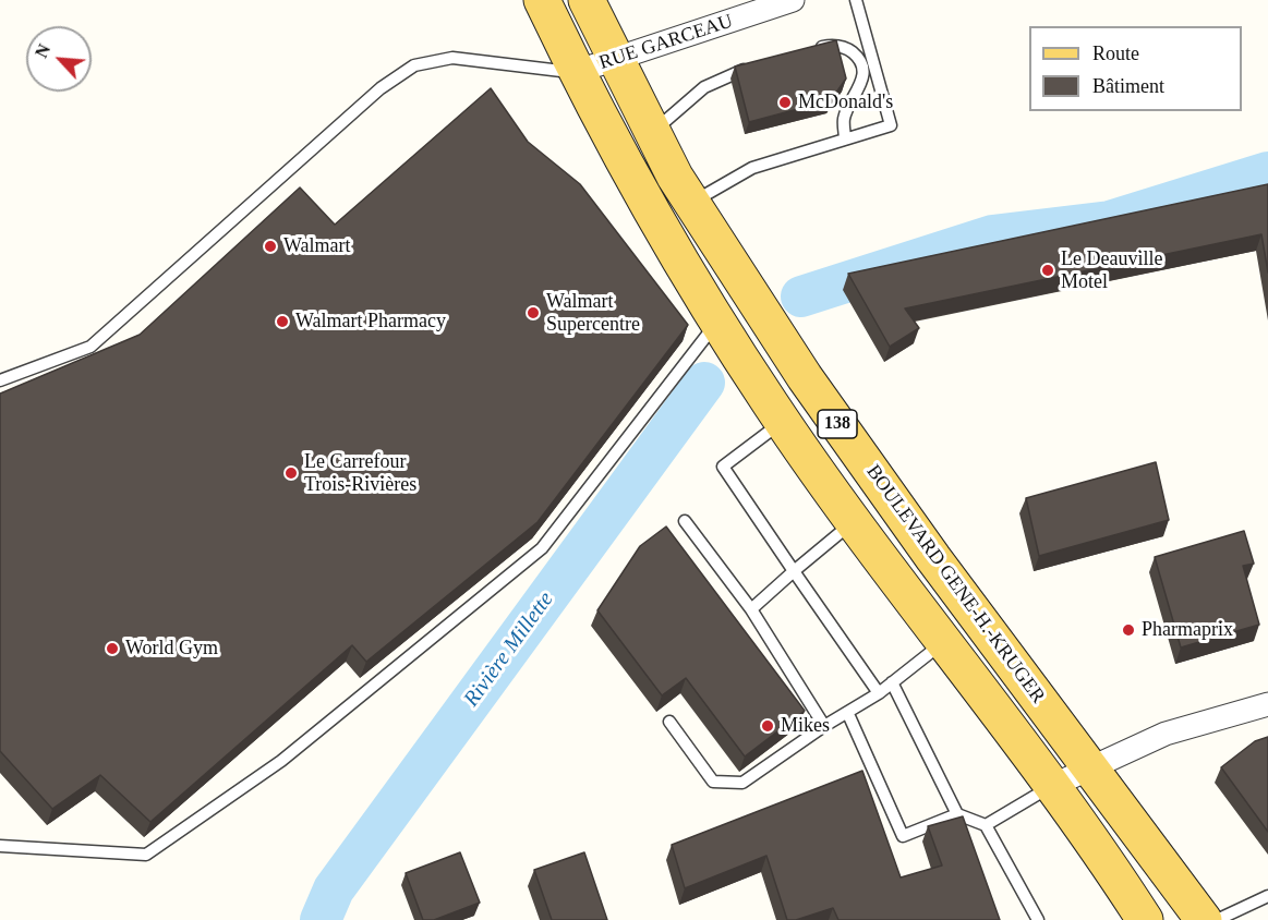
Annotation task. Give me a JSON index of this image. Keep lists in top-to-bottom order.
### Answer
{
  "streets": {
    "main road": ["138", "BOULEVARD GENE-H.-KRUGER"],
    "street": ["RUE GARCEAU"]
  },
  "crossings": [
    ["RUE GARCEAU", "BOULEVARD GENE-H.-KRUGER"]
  ],
  "water": ["Rivière Millette"],
  "places": [
    "McDonald's",
    "Walmart",
    "Le Deauville Motel",
    "Walmart Supercentre",
    "Walmart Pharmacy",
    "Le Carrefour Trois-Rivières",
    "Pharmaprix",
    "World Gym",
    "Mikes"
  ],
  "legend": ["Route", "Bâtiment"],
  "north": "top left"
}
